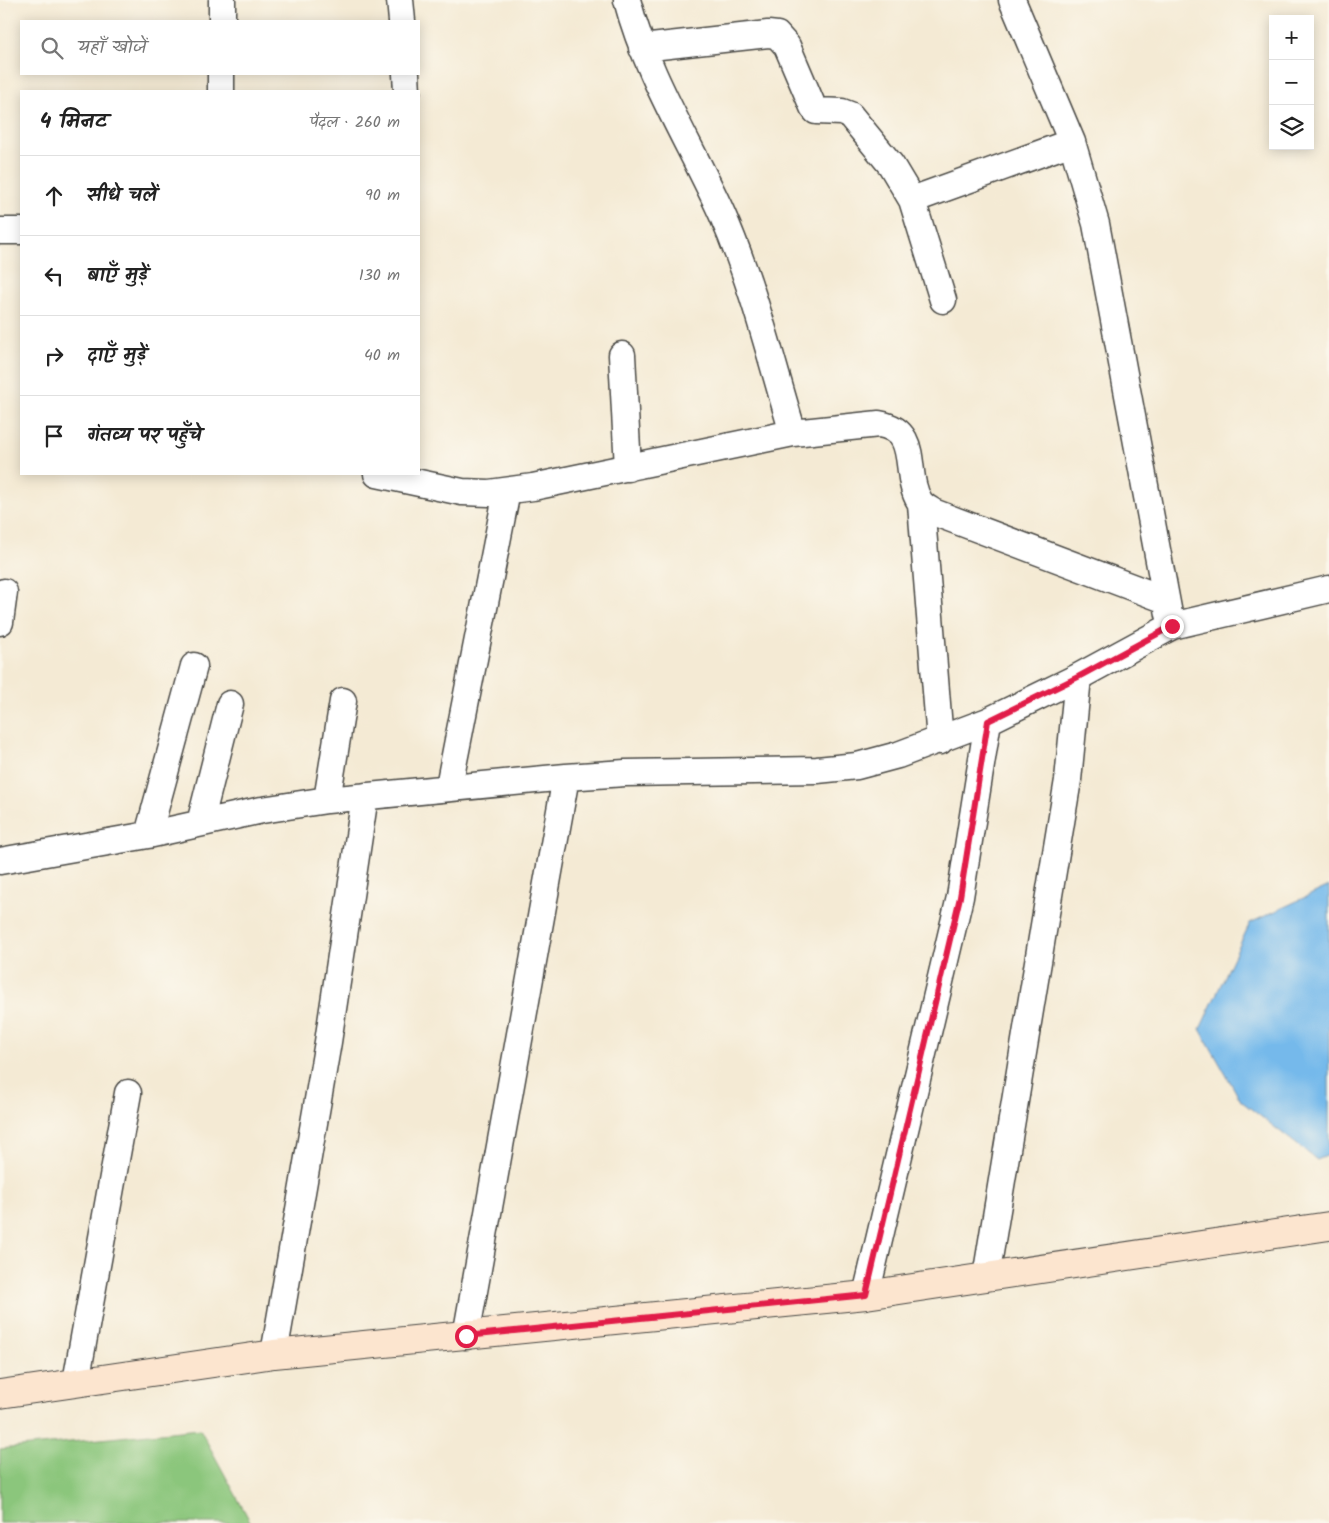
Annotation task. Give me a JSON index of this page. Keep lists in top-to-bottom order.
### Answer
{
  "page": {
    "map_buttons": ["+", "−"],
    "search": "यहाँ खोजें",
    "heading": ["4 मिनट", "पैदल · 260 m"],
    "list": [
      ["सीधे चलें", "90 m"],
      ["बाएँ मुड़ें", "130 m"],
      ["दाएँ मुड़ें", "40 m"],
      "गंतव्य पर पहुँचे"
    ]
  }
}
